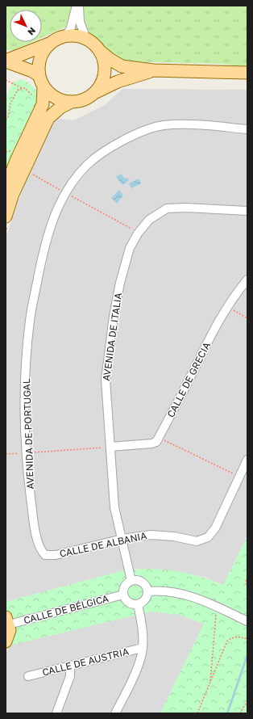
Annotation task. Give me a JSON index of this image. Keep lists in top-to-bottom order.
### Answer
{
  "streets": {
    "street": [
      "AVENIDA DE ITALIA",
      "CALLE DE GRECIA",
      "AVENIDA DE PORTUGAL",
      "CALLE DE ALBANIA",
      "CALLE DE BÉLGICA",
      "CALLE DE AUSTRIA"
    ]
  },
  "crossings": [
    ["AVENIDA DE ITALIA", "CALLE DE ALBANIA"],
    ["AVENIDA DE ITALIA", "CALLE DE BÉLGICA"],
    ["AVENIDA DE PORTUGAL", "CALLE DE ALBANIA"]
  ],
  "north": "bottom right"
}
